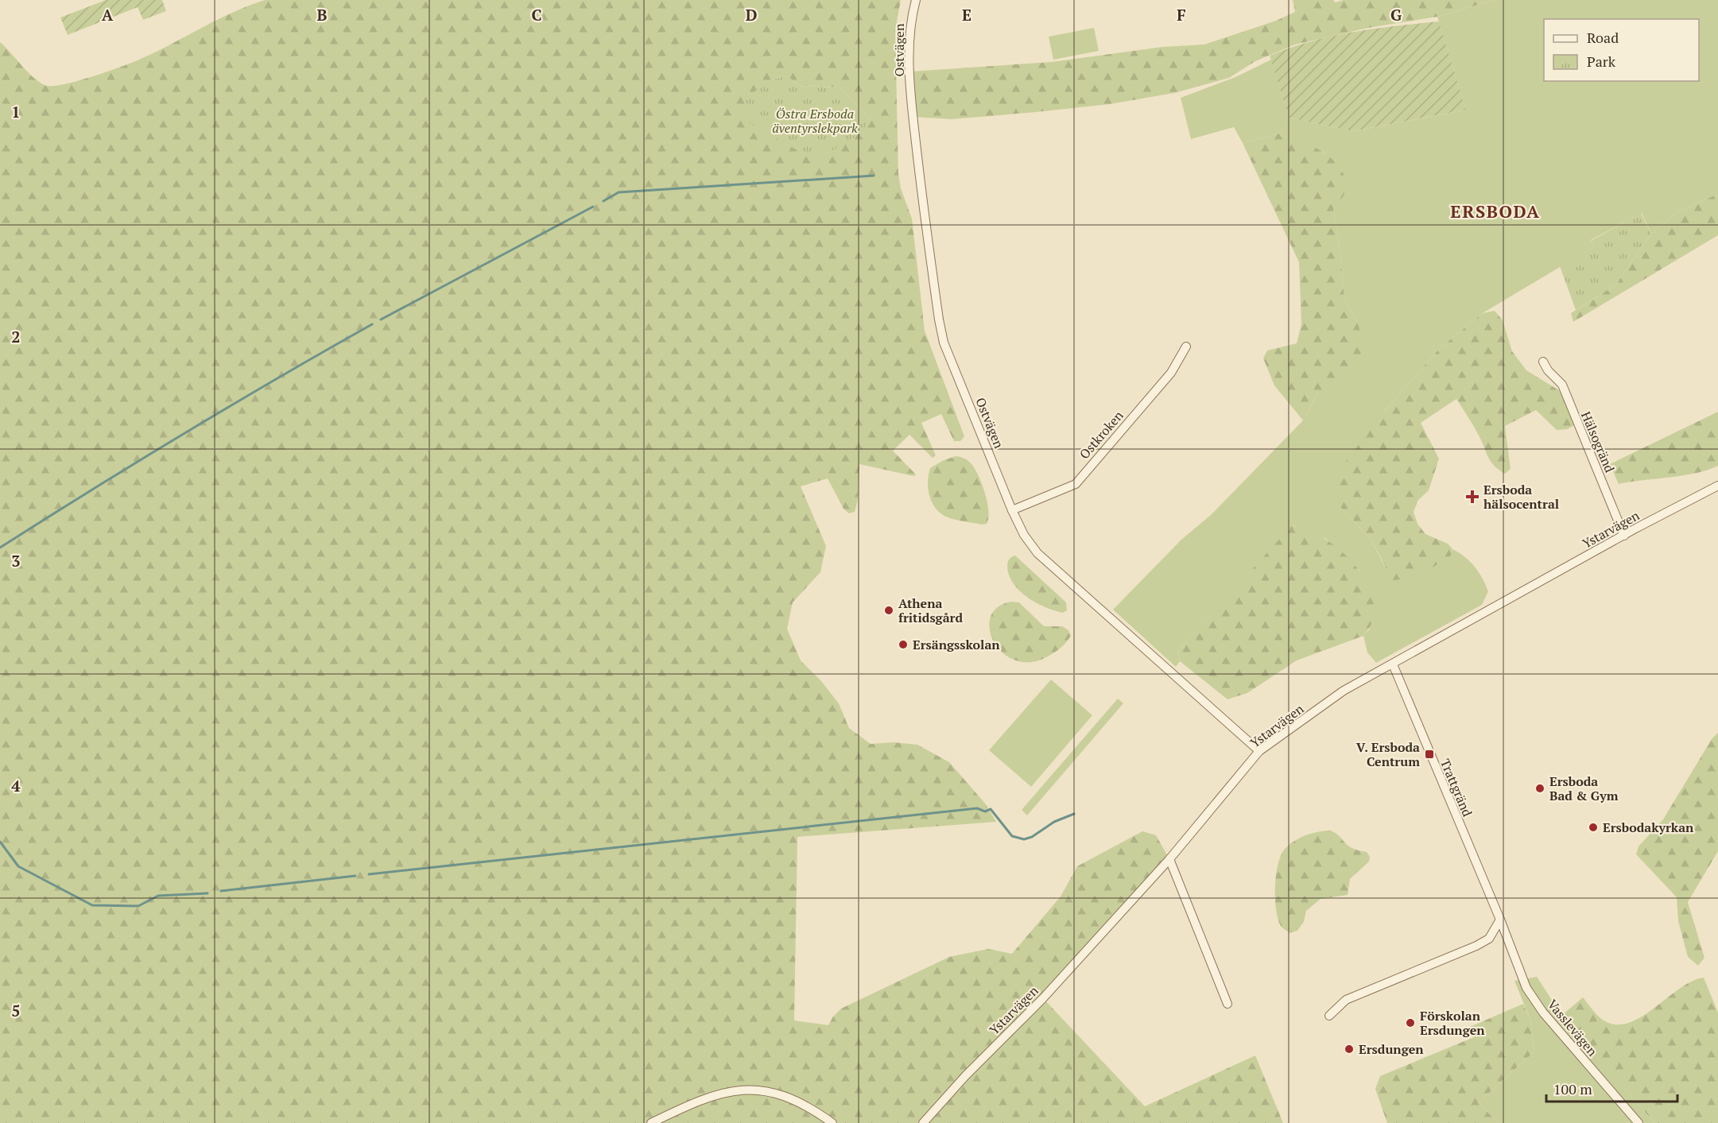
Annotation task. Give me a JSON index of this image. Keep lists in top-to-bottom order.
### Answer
{
  "streets": {
    "street": [
      "Ostvägen",
      "Ostkroken",
      "Hälsogränd",
      "Ystarvägen",
      "Trattgränd",
      "Vasslevägen"
    ]
  },
  "crossings": [
    ["Ostvägen", "Ostkroken"],
    ["Ostvägen", "Ystarvägen"],
    ["Hälsogränd", "Ystarvägen"],
    ["Ystarvägen", "Trattgränd"],
    ["Trattgränd", "Vasslevägen"]
  ],
  "districts": ["ERSBODA"],
  "parks": ["Östra Ersboda äventyrslekpark"],
  "places": {
    "health": ["Ersboda hälsocentral"],
    "other": [
      "Athena fritidsgård",
      "Ersängsskolan",
      "Ersboda Bad & Gym",
      "Ersbodakyrkan",
      "Förskolan Ersdungen",
      "Ersdungen"
    ],
    "transit": ["V. Ersboda Centrum"]
  },
  "legend": ["Road", "Park"],
  "scale_bar": "100 m",
  "grid": {
    "columns": [
      "A",
      "B",
      "C",
      "D",
      "E",
      "F",
      "G"
    ],
    "rows": [
      "1",
      "2",
      "3",
      "4",
      "5"
    ]
  }
}
